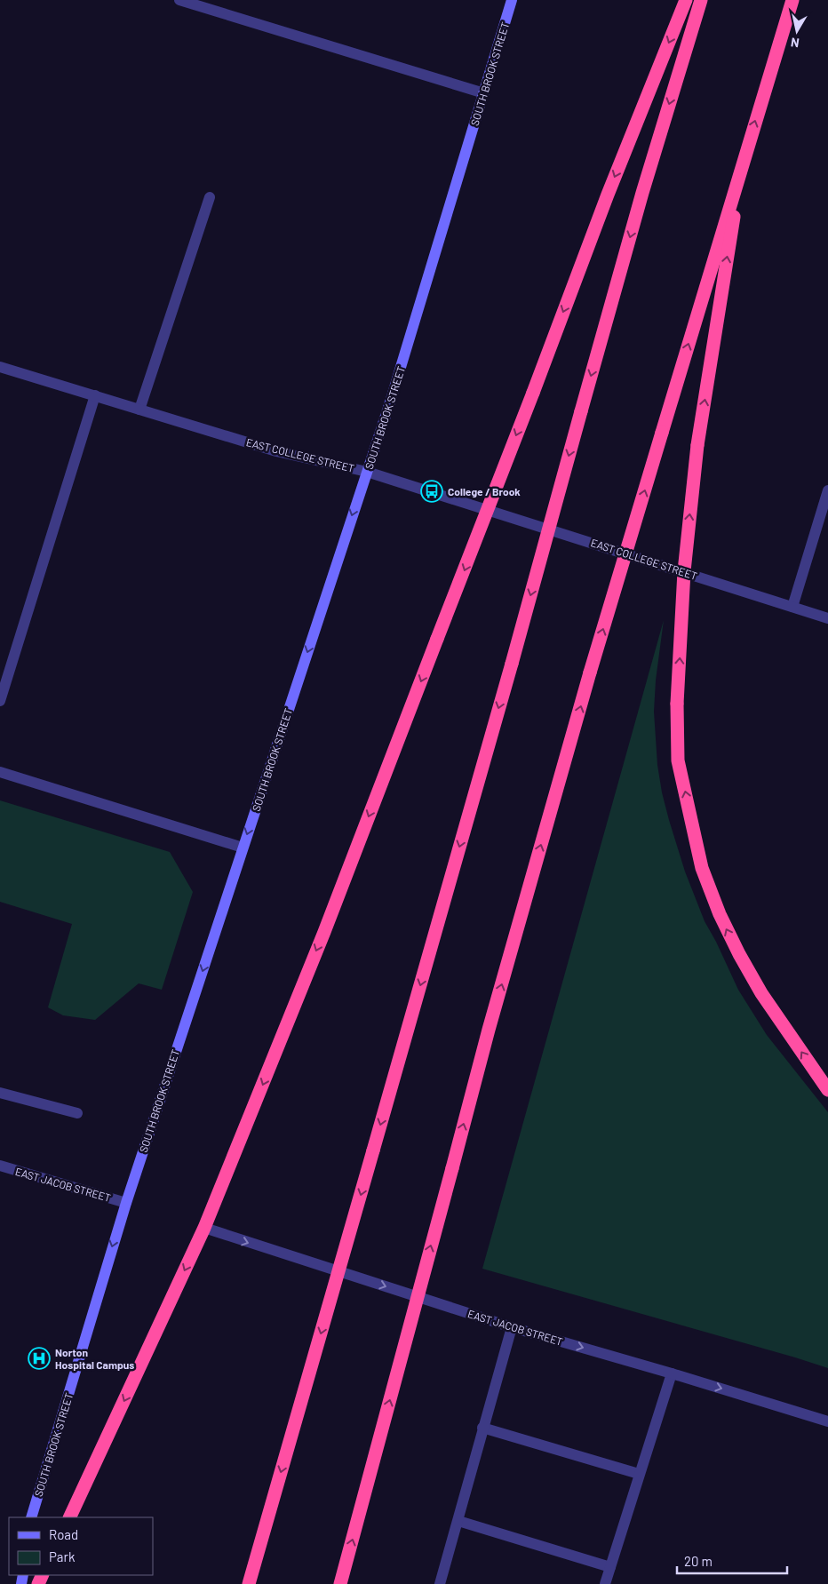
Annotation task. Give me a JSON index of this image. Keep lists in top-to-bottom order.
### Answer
{
  "streets": {
    "street": ["SOUTH BROOK STREET", "EAST COLLEGE STREET", "EAST JACOB STREET"]
  },
  "crossings": [
    ["SOUTH BROOK STREET", "EAST COLLEGE STREET"],
    ["SOUTH BROOK STREET", "EAST JACOB STREET"]
  ],
  "one_way": ["SOUTH BROOK STREET", "EAST JACOB STREET"],
  "places": {
    "bus stop": ["College / Brook"],
    "hospital": ["Norton Hospital Campus"]
  },
  "legend": ["Road", "Park"],
  "scale_bar": "20 m",
  "north": "bottom"
}
